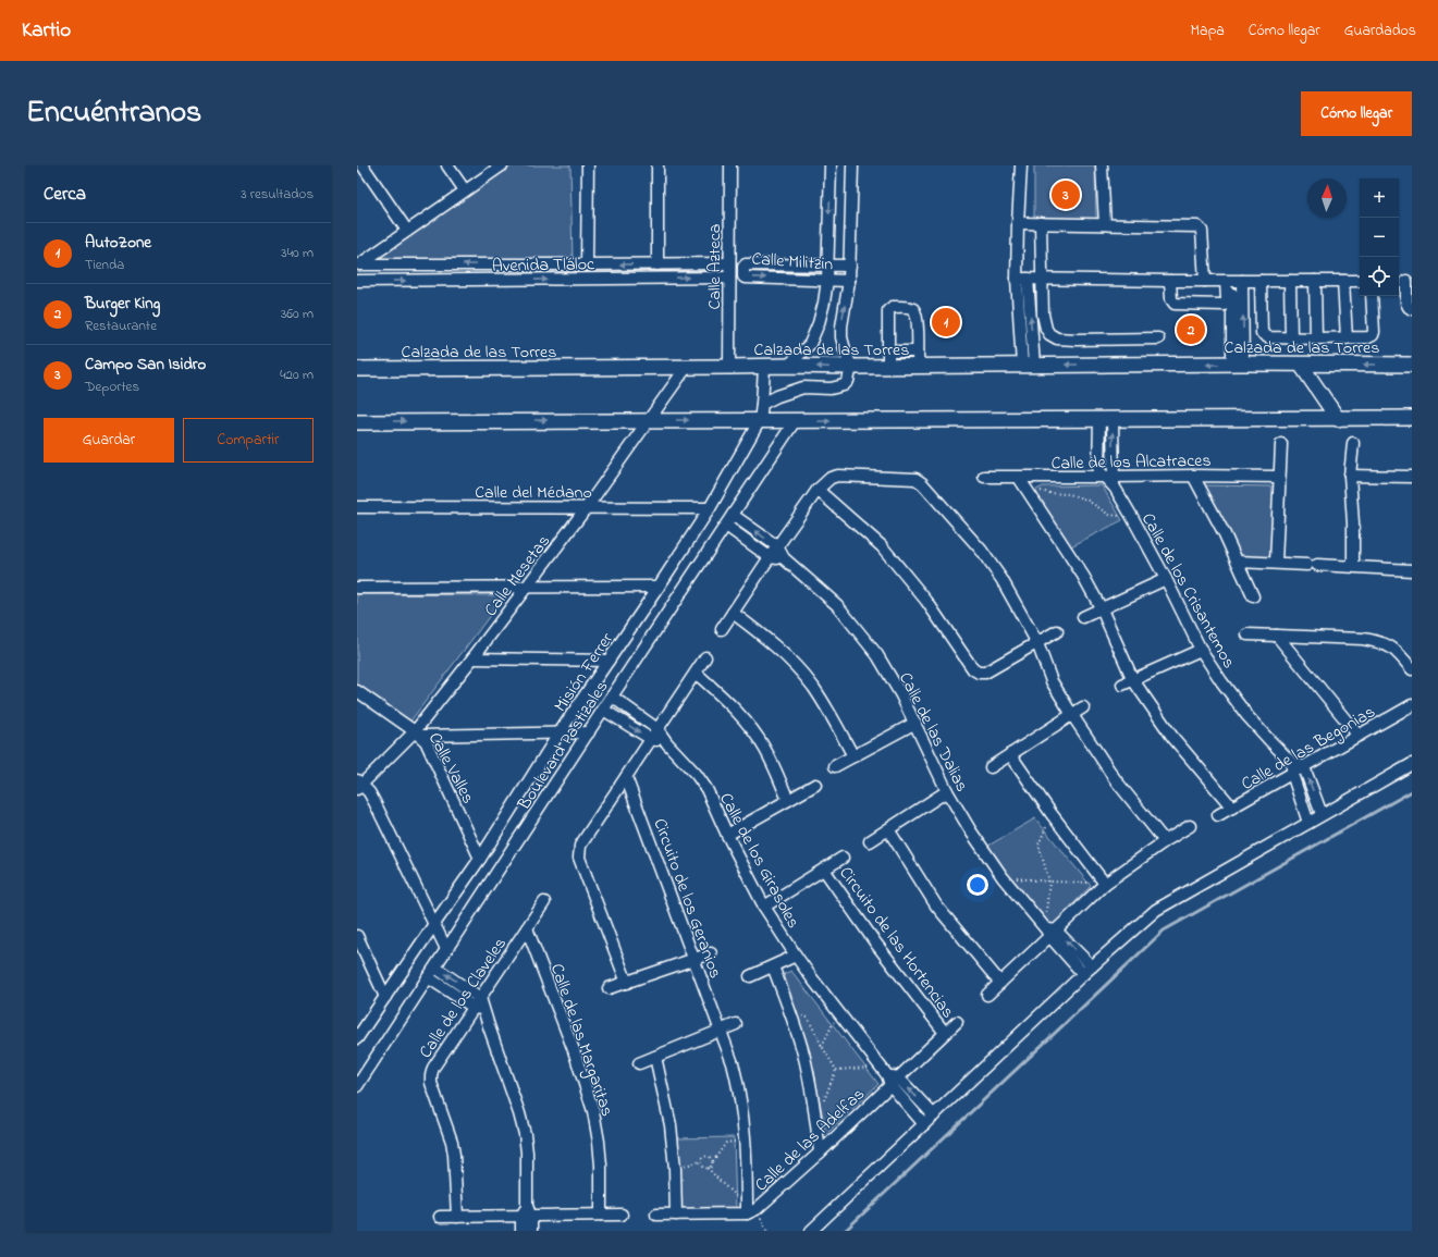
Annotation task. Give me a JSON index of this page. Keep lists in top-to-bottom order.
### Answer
{
  "streets": {
    "main road": ["Calzada de las Torres"],
    "street": [
      "Calle Militzin",
      "Avenida Tláloc",
      "Calle Azteca",
      "Calle de los Alcatraces",
      "Calle del Médano",
      "Calle Mesetas",
      "Calle de los Crisantemos",
      "Misión Ferrer",
      "Calle de las Dalias",
      "Boulevard Pastizales",
      "Calle de las Begonias",
      "Calle Valles",
      "Calle de los Girasoles",
      "Circuito de los Geranios",
      "Circuito de las Hortencias",
      "Calle de los Claveles",
      "Calle de las Margaritas",
      "Calle de las Adelfas"
    ]
  },
  "crossings": [
    ["Avenida Tláloc", "Calle Azteca"],
    ["Calle Azteca", "Calzada de las Torres"],
    ["Calzada de las Torres", "Calle Mesetas"],
    ["Calzada de las Torres", "Misión Ferrer"],
    ["Calle de los Alcatraces", "Calle de los Crisantemos"],
    ["Calle del Médano", "Calle Mesetas"],
    ["Calle del Médano", "Misión Ferrer"],
    ["Calle Mesetas", "Calle Valles"],
    ["Calle de los Crisantemos", "Calle de las Begonias"],
    ["Misión Ferrer", "Calle Valles"],
    ["Calle de las Dalias", "Boulevard Pastizales"],
    ["Boulevard Pastizales", "Calle de los Girasoles"],
    ["Calle de los Girasoles", "Circuito de las Hortencias"],
    ["Calle de los Girasoles", "Calle de las Adelfas"],
    ["Circuito de los Geranios", "Calle de las Adelfas"],
    ["Circuito de las Hortencias", "Calle de las Adelfas"],
    ["Calle de los Claveles", "Calle de las Margaritas"]
  ],
  "north": "top",
  "page": {
    "header": "Kartio",
    "nav": ["Mapa", "Cómo llegar", "Guardados"],
    "title": "Encuéntranos",
    "buttons": [
      "Cómo llegar",
      ["Guardar", "Compartir"]
    ],
    "heading": ["Cerca", "3 resultados"],
    "map_buttons": ["+", "−"],
    "pins": ["3", "1", "2"],
    "list": [
      {
        "mark": "1",
        "name": "AutoZone",
        "note": "Tienda",
        "value": "340 m"
      },
      {
        "mark": "2",
        "name": "Burger King",
        "note": "Restaurante",
        "value": "360 m"
      },
      {
        "mark": "3",
        "name": "Campo San Isidro",
        "note": "Deportes",
        "value": "420 m"
      }
    ]
  }
}
